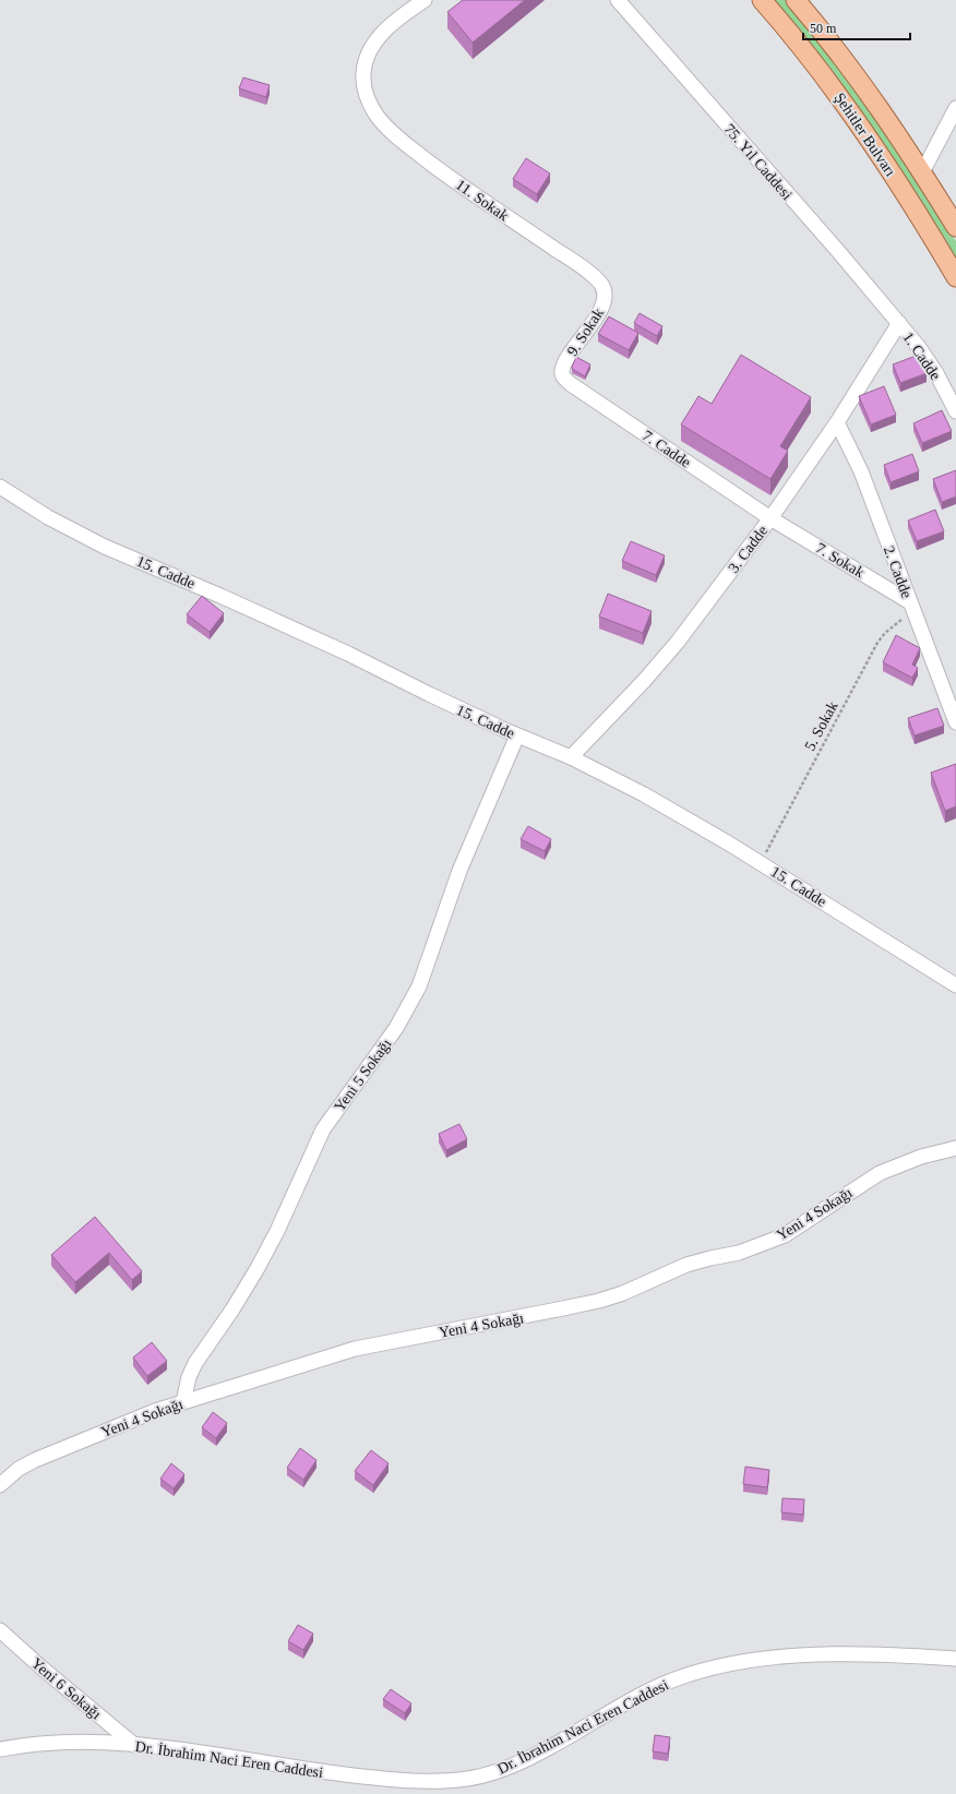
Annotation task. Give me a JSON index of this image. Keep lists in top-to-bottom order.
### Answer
{
  "streets": {
    "main road": ["Şehitler Bulvarı"],
    "street": [
      "75. Yıl Caddesi",
      "11. Sokak",
      "9. Sokak",
      "1. Cadde",
      "7. Cadde",
      "3. Cadde",
      "7. Sokak",
      "15. Cadde",
      "2. Cadde",
      "Yeni 5 Sokağı",
      "Yeni 4 Sokağı",
      "Yeni 6 Sokağı",
      "Dr. İbrahim Naci Eren Caddesi"
    ],
    "path": ["5. Sokak"]
  },
  "crossings": [
    ["75. Yıl Caddesi", "1. Cadde"],
    ["75. Yıl Caddesi", "3. Cadde"],
    ["11. Sokak", "9. Sokak"],
    ["9. Sokak", "7. Cadde"],
    ["1. Cadde", "3. Cadde"],
    ["7. Cadde", "3. Cadde"],
    ["7. Cadde", "7. Sokak"],
    ["3. Cadde", "7. Sokak"],
    ["3. Cadde", "15. Cadde"],
    ["3. Cadde", "2. Cadde"],
    ["7. Sokak", "2. Cadde"],
    ["7. Sokak", "5. Sokak"],
    ["15. Cadde", "5. Sokak"],
    ["15. Cadde", "Yeni 5 Sokağı"],
    ["2. Cadde", "5. Sokak"],
    ["Yeni 5 Sokağı", "Yeni 4 Sokağı"],
    ["Yeni 6 Sokağı", "Dr. İbrahim Naci Eren Caddesi"]
  ],
  "scale_bar": "50 m"
}
